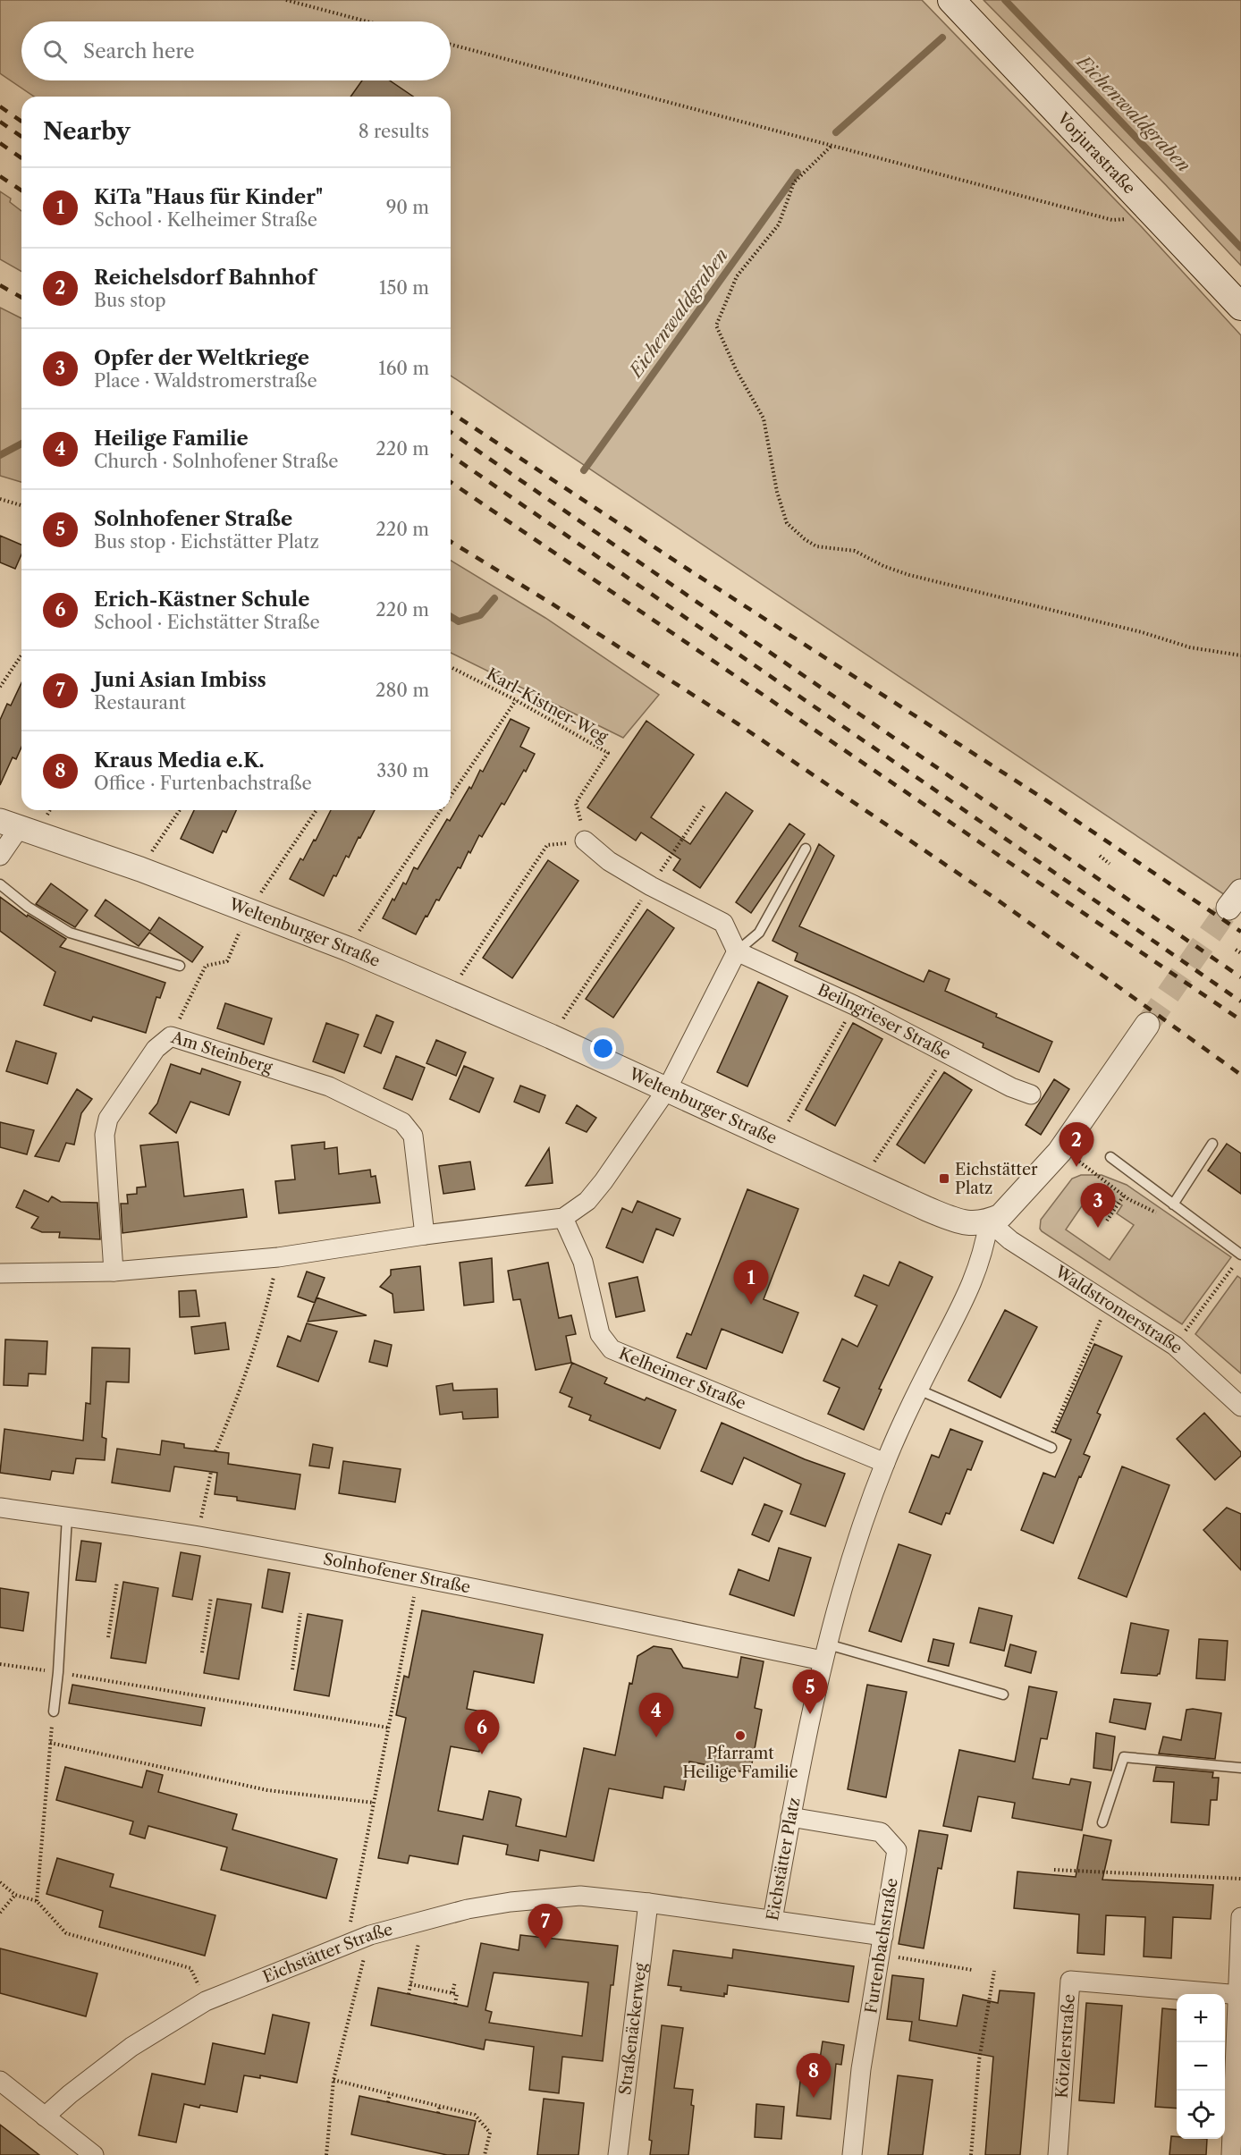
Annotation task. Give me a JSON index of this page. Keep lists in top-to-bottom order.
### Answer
{
  "streets": {
    "main road": ["Vorjurastraße"],
    "street": [
      "Weltenburger Straße",
      "Beilngrieser Straße",
      "Am Steinberg",
      "Waldstromerstraße",
      "Kelheimer Straße",
      "Solnhofener Straße",
      "Eichstätter Platz",
      "Furtenbachstraße",
      "Eichstätter Straße",
      "Straßenäckerweg",
      "Kötzlerstraße"
    ],
    "path": ["Karl-Kistner-Weg"]
  },
  "crossings": [
    ["Weltenburger Straße", "Waldstromerstraße"],
    ["Weltenburger Straße", "Eichstätter Platz"],
    ["Waldstromerstraße", "Eichstätter Platz"],
    ["Kelheimer Straße", "Eichstätter Platz"],
    ["Solnhofener Straße", "Eichstätter Platz"],
    ["Eichstätter Platz", "Furtenbachstraße"],
    ["Eichstätter Platz", "Eichstätter Straße"],
    ["Eichstätter Platz", "Straßenäckerweg"],
    ["Eichstätter Straße", "Straßenäckerweg"]
  ],
  "water": ["Eichenwaldgraben"],
  "places": {
    "transit": ["Eichstätter Platz"],
    "other": ["Pfarramt Heilige Familie"]
  },
  "page": {
    "search": "Search here",
    "heading": ["Nearby", "8 results"],
    "list": [
      {
        "mark": "1",
        "name": "KiTa \"Haus für Kinder\"",
        "note": "School · Kelheimer Straße",
        "value": "90 m"
      },
      {
        "mark": "2",
        "name": "Reichelsdorf Bahnhof",
        "note": "Bus stop",
        "value": "150 m"
      },
      {
        "mark": "3",
        "name": "Opfer der Weltkriege",
        "note": "Place · Waldstromerstraße",
        "value": "160 m"
      },
      {
        "mark": "4",
        "name": "Heilige Familie",
        "note": "Church · Solnhofener Straße",
        "value": "220 m"
      },
      {
        "mark": "5",
        "name": "Solnhofener Straße",
        "note": "Bus stop · Eichstätter Platz",
        "value": "220 m"
      },
      {
        "mark": "6",
        "name": "Erich-Kästner Schule",
        "note": "School · Eichstätter Straße",
        "value": "220 m"
      },
      {
        "mark": "7",
        "name": "Juni Asian Imbiss",
        "note": "Restaurant",
        "value": "280 m"
      },
      {
        "mark": "8",
        "name": "Kraus Media e.K.",
        "note": "Office · Furtenbachstraße",
        "value": "330 m"
      }
    ],
    "pins": [
      "2",
      "3",
      "1",
      "5",
      "4",
      "6",
      "7",
      "8"
    ],
    "map_buttons": ["+", "−"]
  }
}
